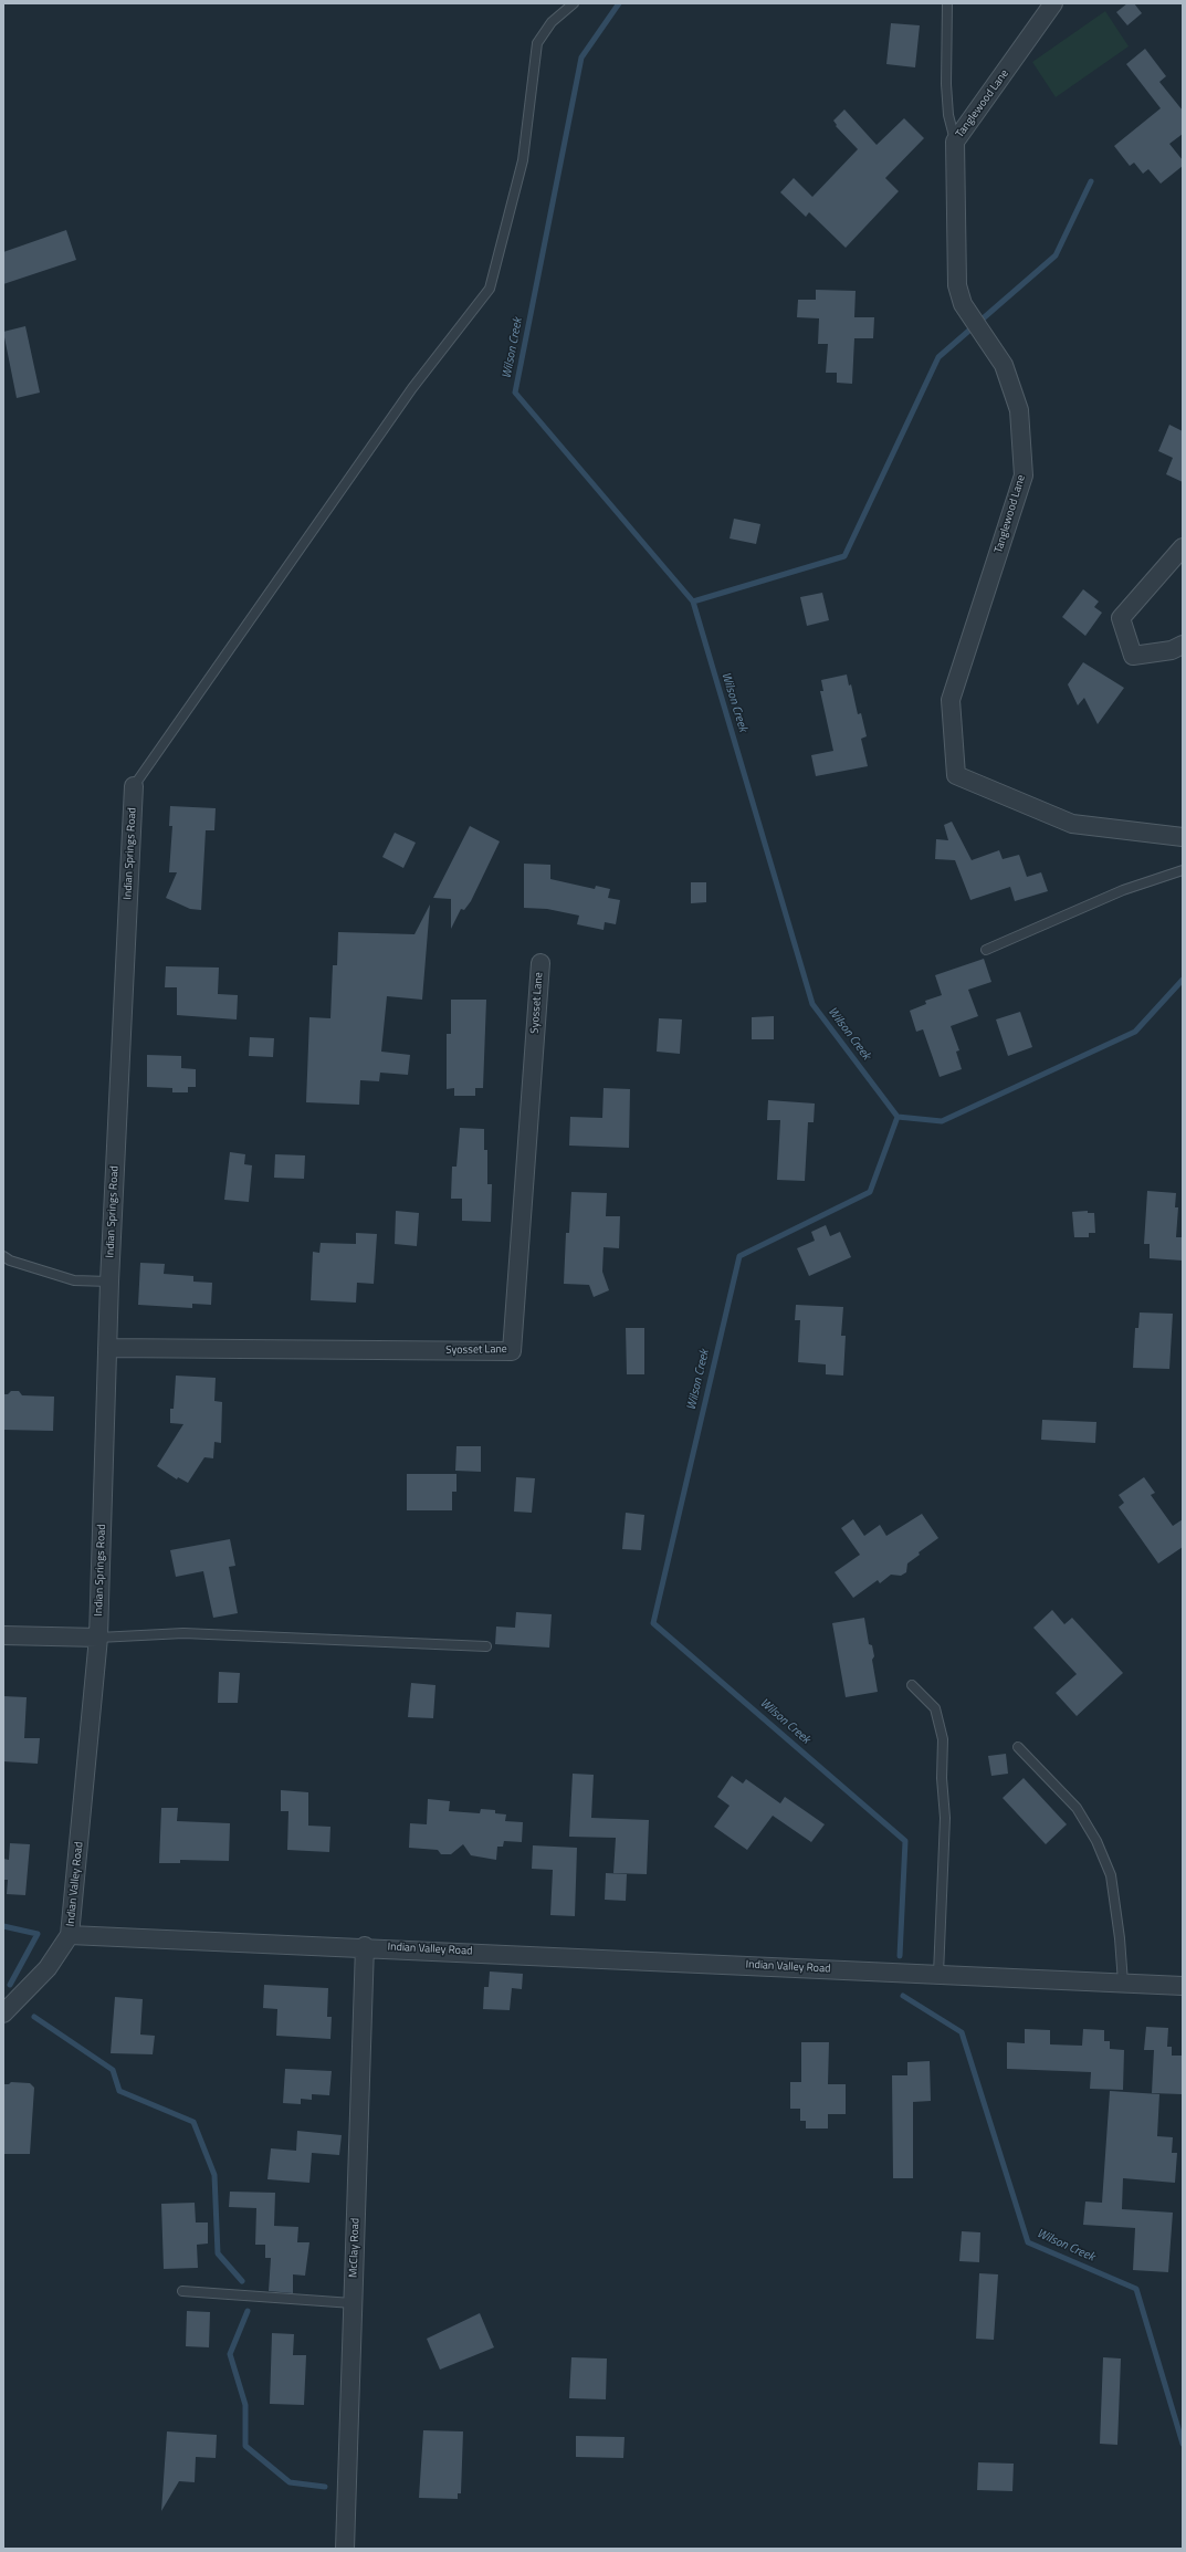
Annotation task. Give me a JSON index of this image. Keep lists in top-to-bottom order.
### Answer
{
  "streets": {
    "street": [
      "Tanglewood Lane",
      "Indian Springs Road",
      "Syosset Lane",
      "Indian Valley Road",
      "McClay Road"
    ]
  },
  "crossings": [
    ["Indian Springs Road", "Syosset Lane"],
    ["Indian Springs Road", "Indian Valley Road"],
    ["Indian Valley Road", "McClay Road"]
  ],
  "water": ["Wilson Creek"]
}
